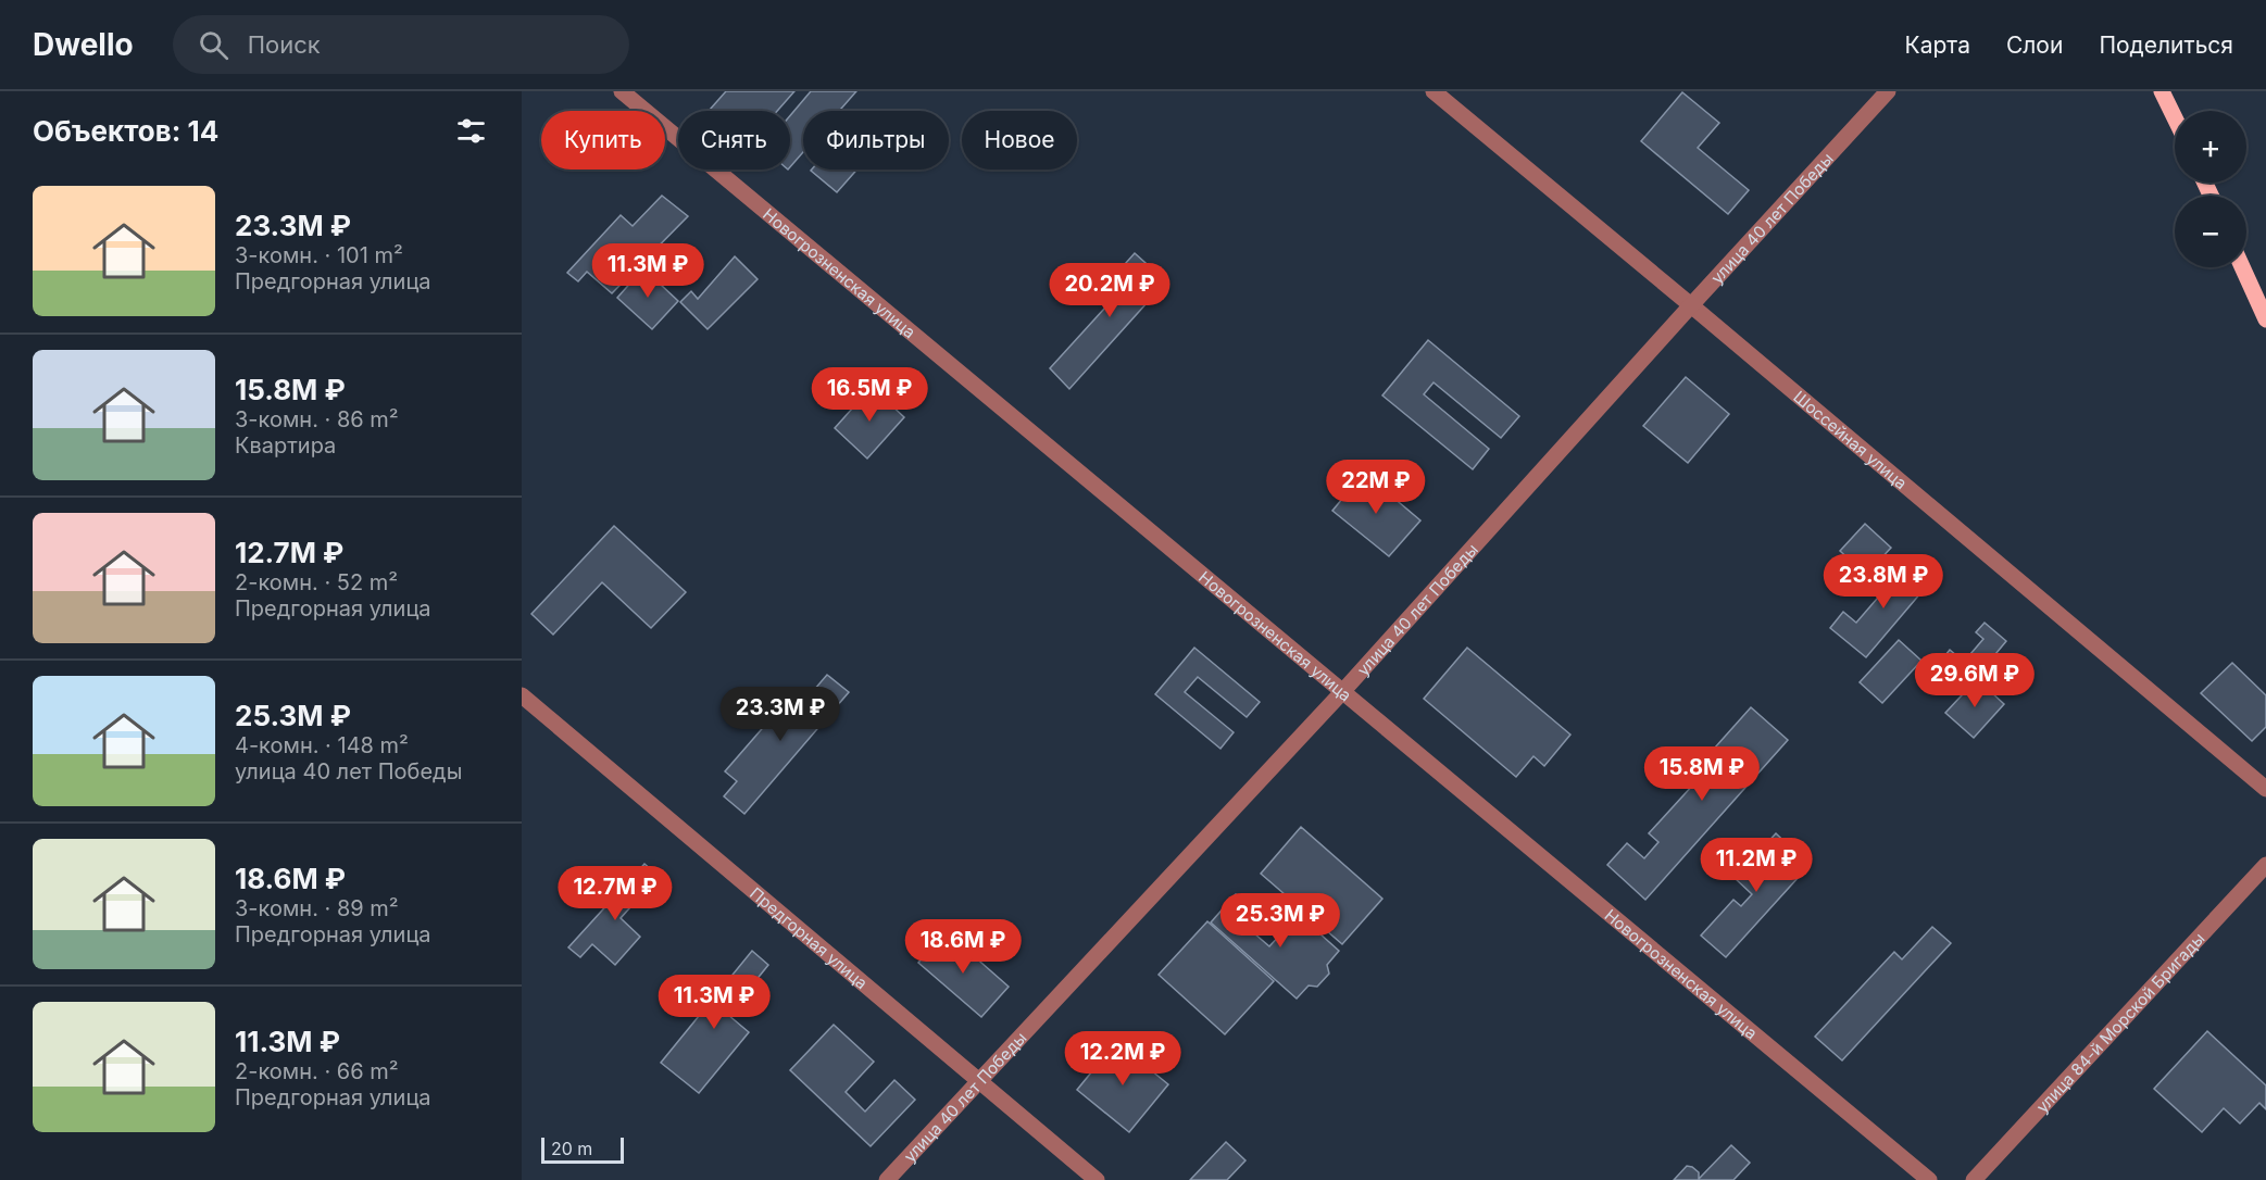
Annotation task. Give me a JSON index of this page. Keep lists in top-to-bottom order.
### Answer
{
  "streets": {
    "street": [
      "улица 40 лет Победы",
      "Новогрозненская улица",
      "Шоссейная улица",
      "Предгорная улица",
      "улица 84-й Морской Бригады"
    ]
  },
  "crossings": [
    ["улица 40 лет Победы", "Новогрозненская улица"],
    ["улица 40 лет Победы", "Шоссейная улица"],
    ["улица 40 лет Победы", "Предгорная улица"]
  ],
  "scale_bar": "20 m",
  "page": {
    "header": "Dwello",
    "search": "Поиск",
    "nav": ["Карта", "Слои", "Поделиться"],
    "heading": "Объектов: 14",
    "map_buttons": ["+", "−"],
    "chip": [
      "Купить",
      "Снять",
      "Фильтры",
      "Новое"
    ],
    "list": [
      {
        "name": "23.3M ₽",
        "note": "3-комн. · 101 m² · Предгорная улица"
      },
      {
        "name": "15.8M ₽",
        "note": "3-комн. · 86 m² · Квартира"
      },
      {
        "name": "12.7M ₽",
        "note": "2-комн. · 52 m² · Предгорная улица"
      },
      {
        "name": "25.3M ₽",
        "note": "4-комн. · 148 m² · улица 40 лет Победы"
      },
      {
        "name": "18.6M ₽",
        "note": "3-комн. · 89 m² · Предгорная улица"
      },
      {
        "name": "11.3M ₽",
        "note": "2-комн. · 66 m² · Предгорная улица"
      }
    ],
    "price": [
      "11.3M ₽",
      "20.2M ₽",
      "16.5M ₽",
      "22M ₽",
      "23.8M ₽",
      "29.6M ₽",
      "23.3M ₽",
      "15.8M ₽",
      "11.2M ₽",
      "12.7M ₽",
      "25.3M ₽",
      "18.6M ₽",
      "11.3M ₽",
      "12.2M ₽"
    ],
    "scale": "20 m"
  }
}
